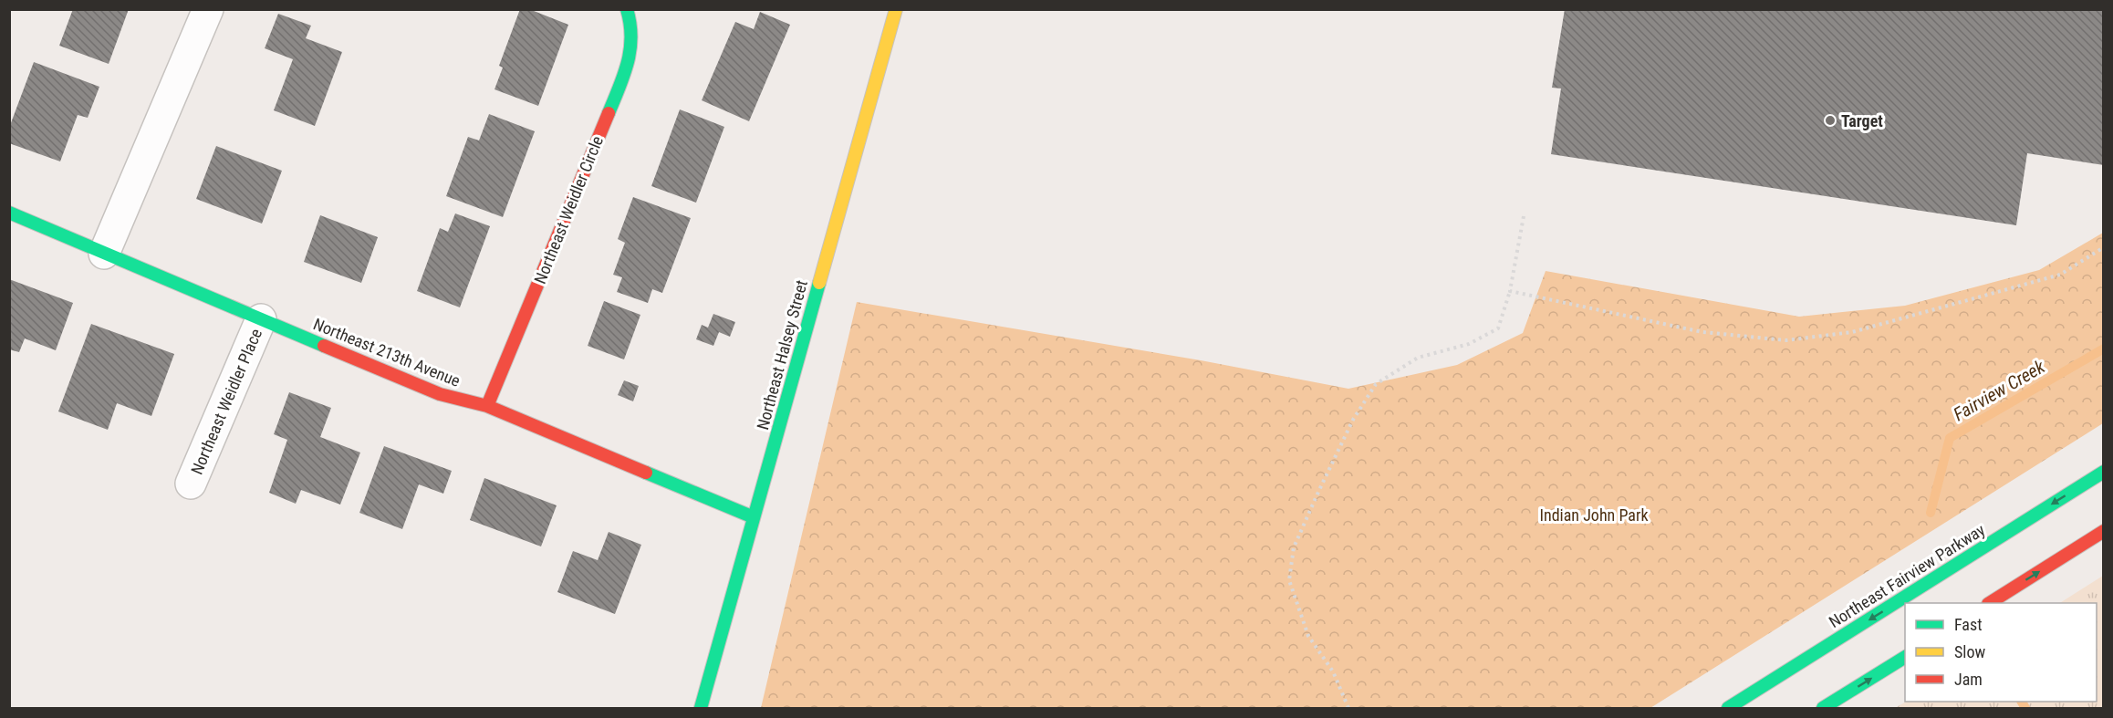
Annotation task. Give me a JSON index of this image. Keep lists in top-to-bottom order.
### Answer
{
  "streets": {
    "main road": [
      "Northeast Weidler Circle",
      "Northeast 213th Avenue",
      "Northeast Halsey Street",
      "Northeast Fairview Parkway"
    ],
    "street": ["Northeast Weidler Place"]
  },
  "crossings": [
    ["Northeast Weidler Circle", "Northeast 213th Avenue"],
    ["Northeast 213th Avenue", "Northeast Halsey Street"],
    ["Northeast 213th Avenue", "Northeast Weidler Place"]
  ],
  "water": ["Fairview Creek"],
  "parks": ["Indian John Park"],
  "places": ["Target"],
  "legend": ["Fast", "Slow", "Jam"]
}
